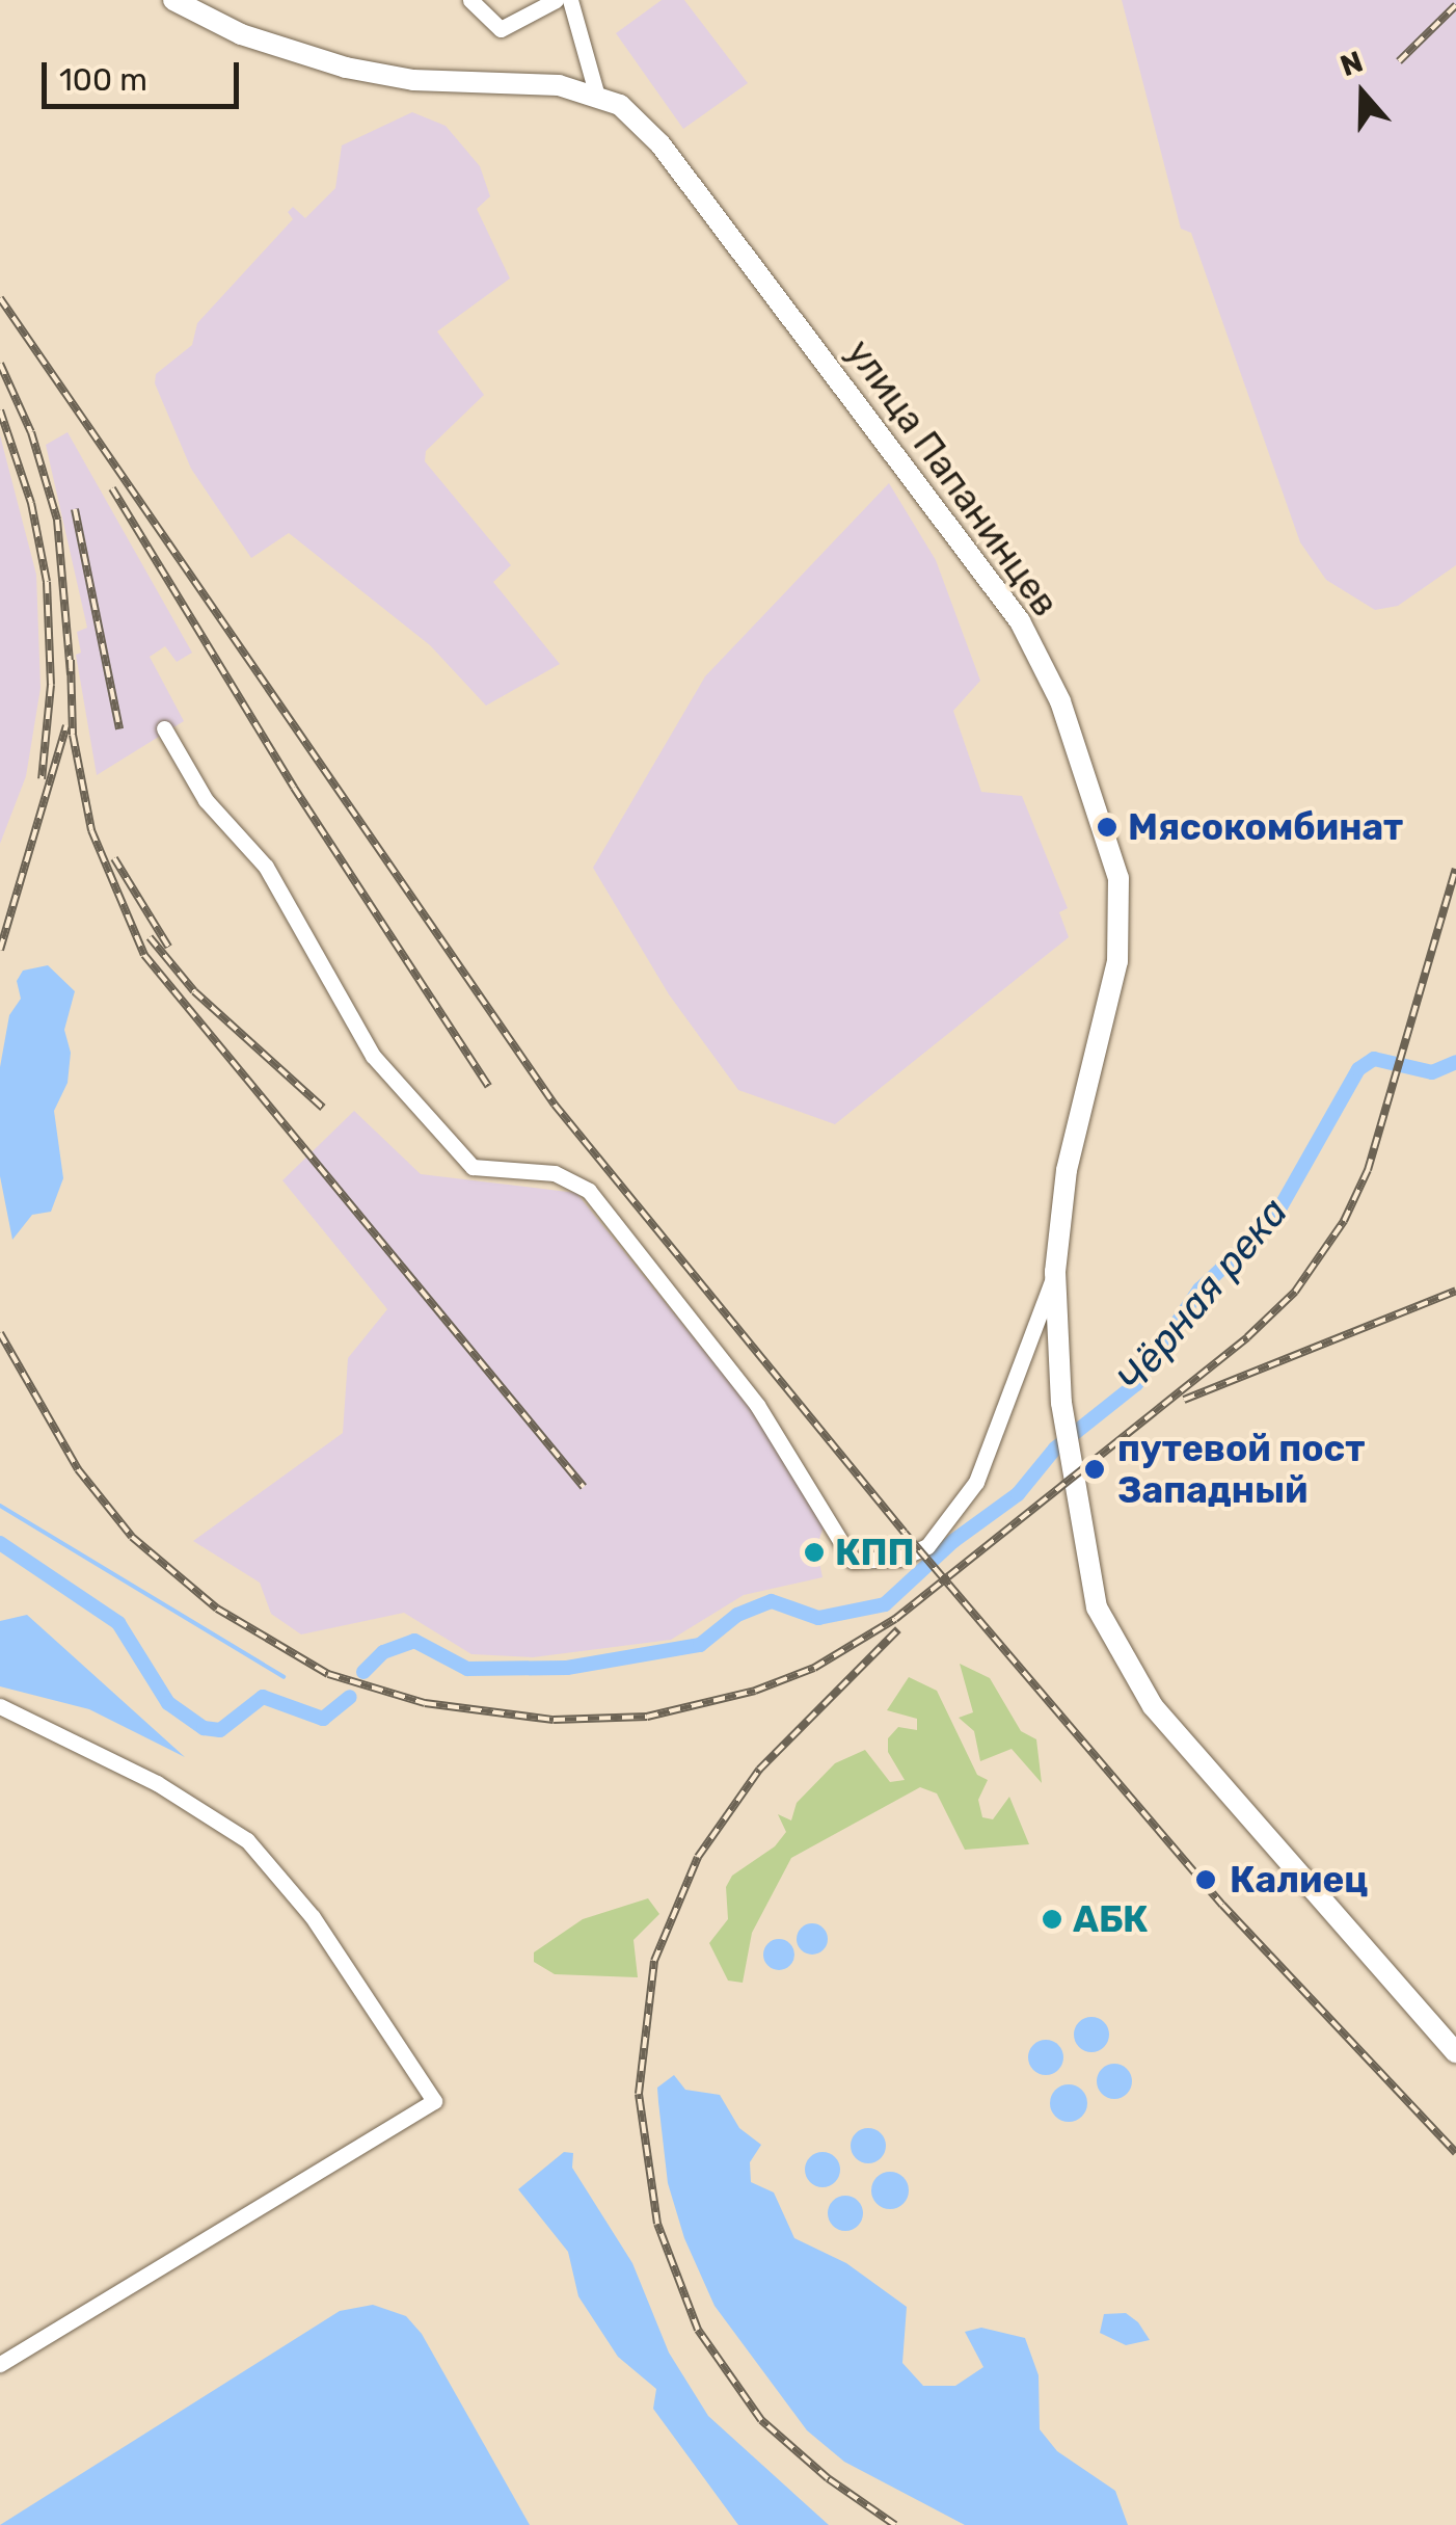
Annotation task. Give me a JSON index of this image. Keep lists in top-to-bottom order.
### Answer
{
  "streets": {
    "main road": ["улица Папанинцев"]
  },
  "water": ["Чёрная река"],
  "places": [
    "Мясокомбинат",
    "путевой пост Западный",
    "КПП",
    "Калиец",
    "АБК"
  ],
  "scale_bar": "100 m",
  "north": "top"
}
